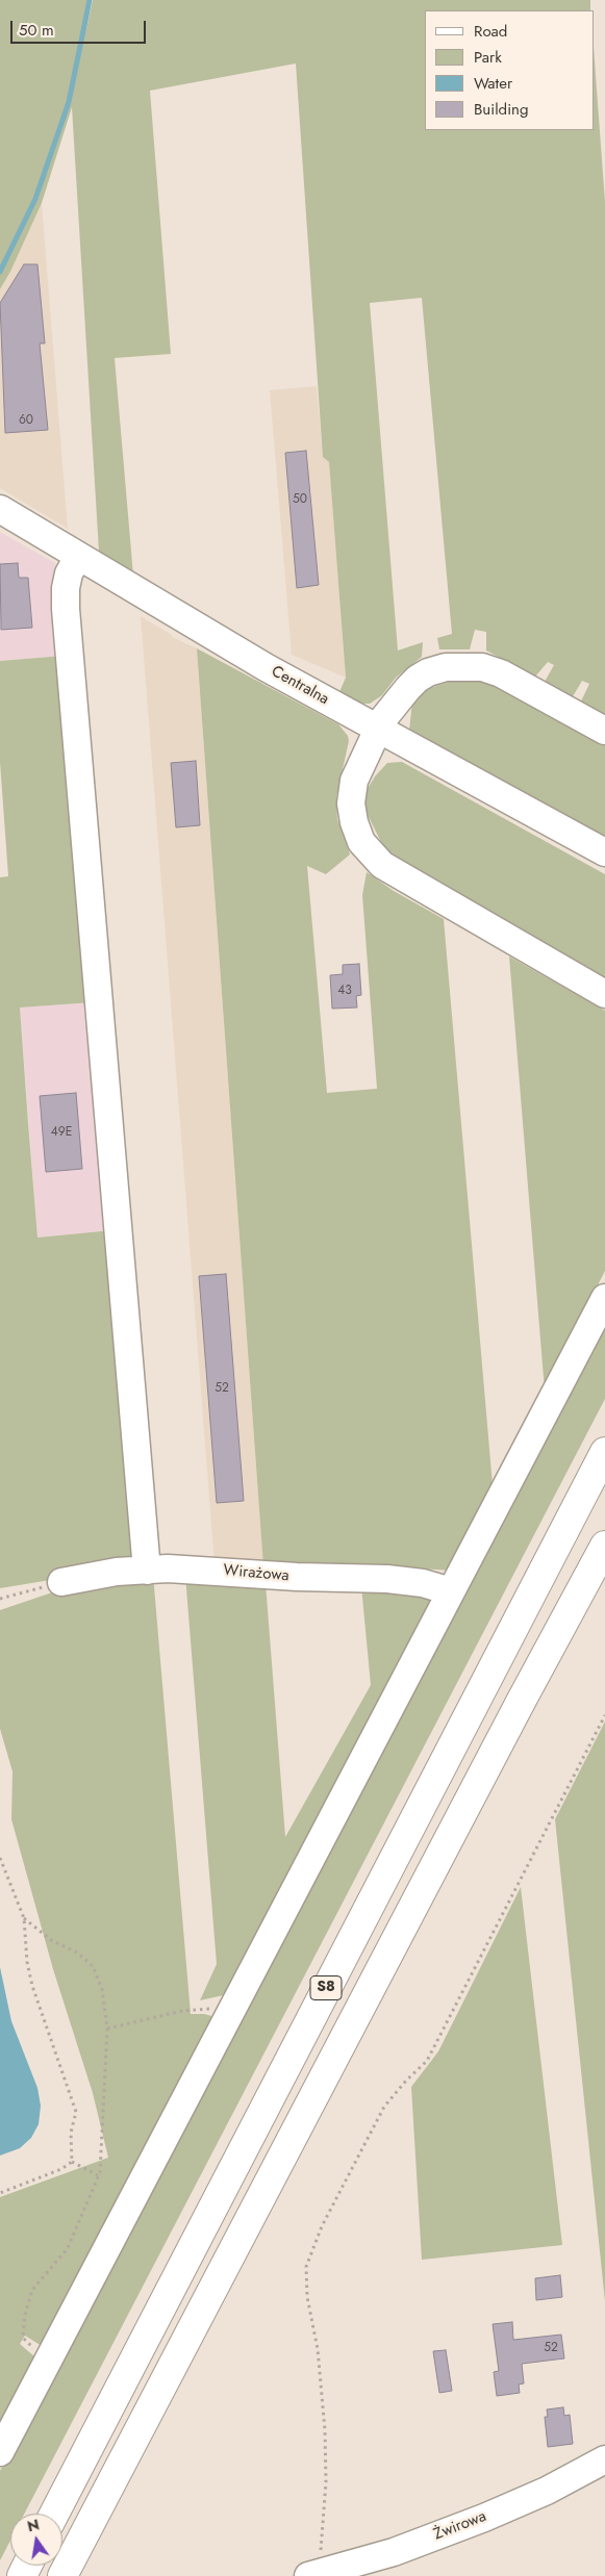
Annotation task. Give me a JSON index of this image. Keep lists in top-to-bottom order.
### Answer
{
  "streets": {
    "highway": ["S8"],
    "street": ["Centralna", "Wirażowa", "Żwirowa"]
  },
  "house_numbers": [
    "60",
    "50",
    "43",
    "49E",
    "52",
    "52"
  ],
  "legend": [
    "Road",
    "Park",
    "Water",
    "Building"
  ],
  "scale_bar": "50 m",
  "north": "top"
}
